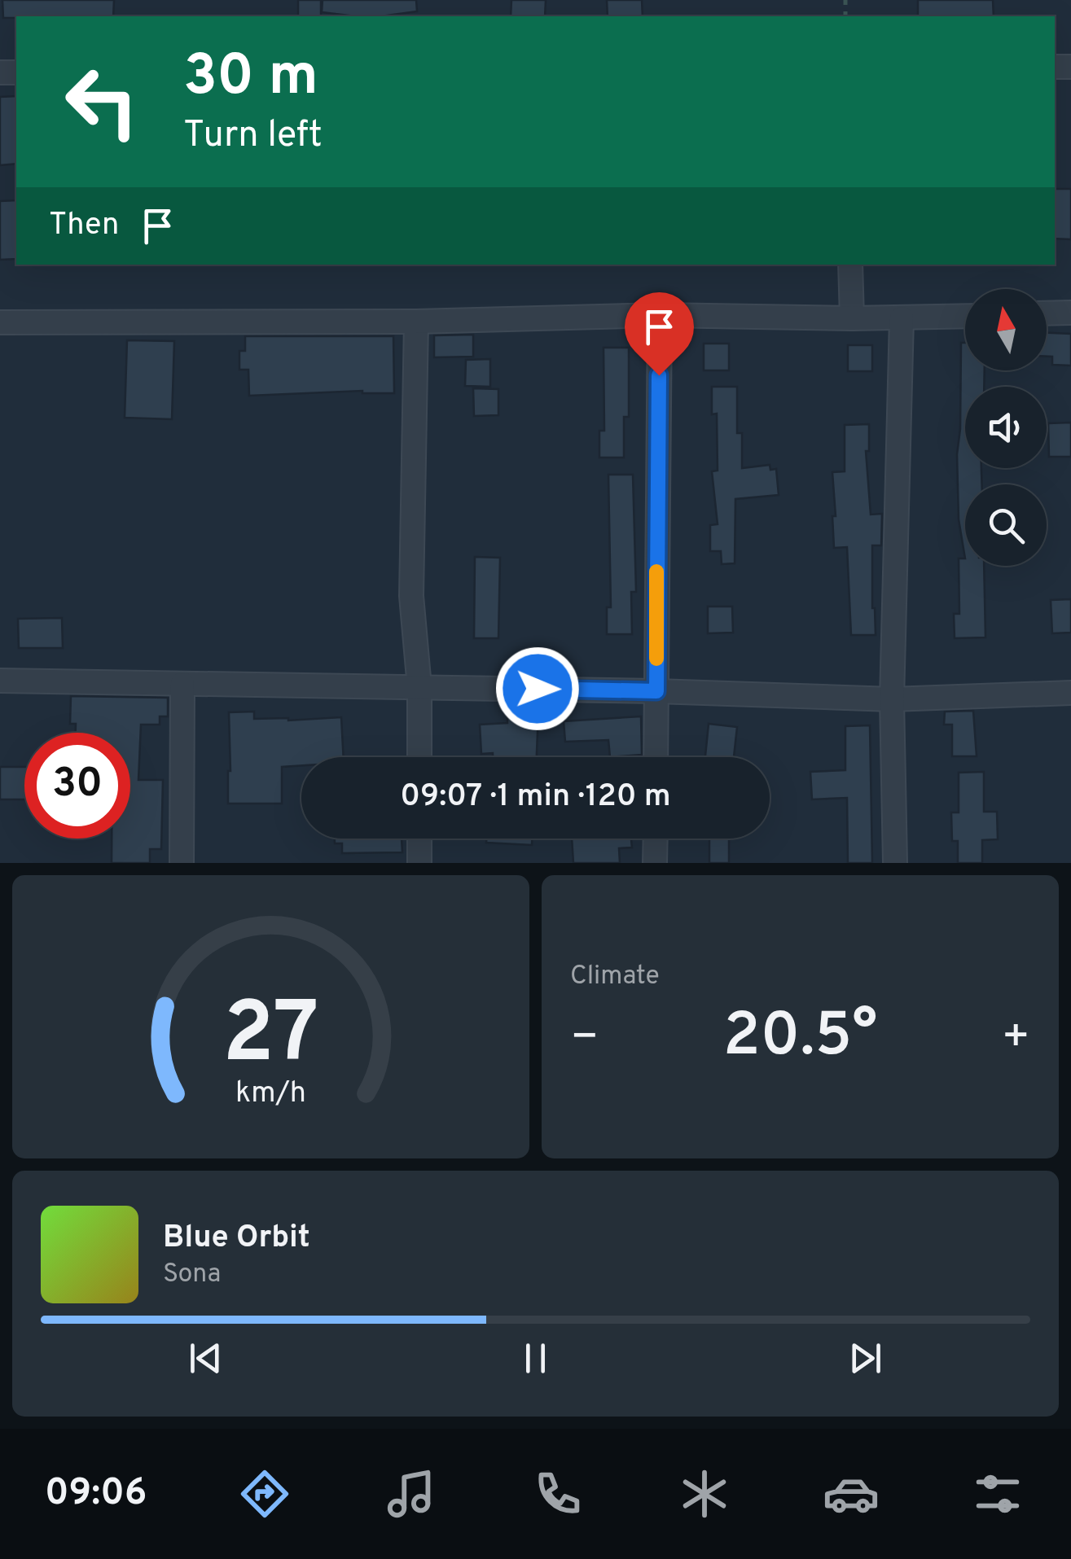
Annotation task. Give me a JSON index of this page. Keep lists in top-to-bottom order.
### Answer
{
  "north": "top",
  "page": {
    "turn": ["30 m", "Turn left"],
    "then": "Then",
    "limit": "30",
    "trip": "09:07 · 1 min · 120 m",
    "tile": "Climate",
    "heat": ["−", "20.5°", "+"],
    "song": ["Blue Orbit", "Sona"],
    "tabs": "09:06",
    "gauge": ["27", "km/h"]
  }
}
